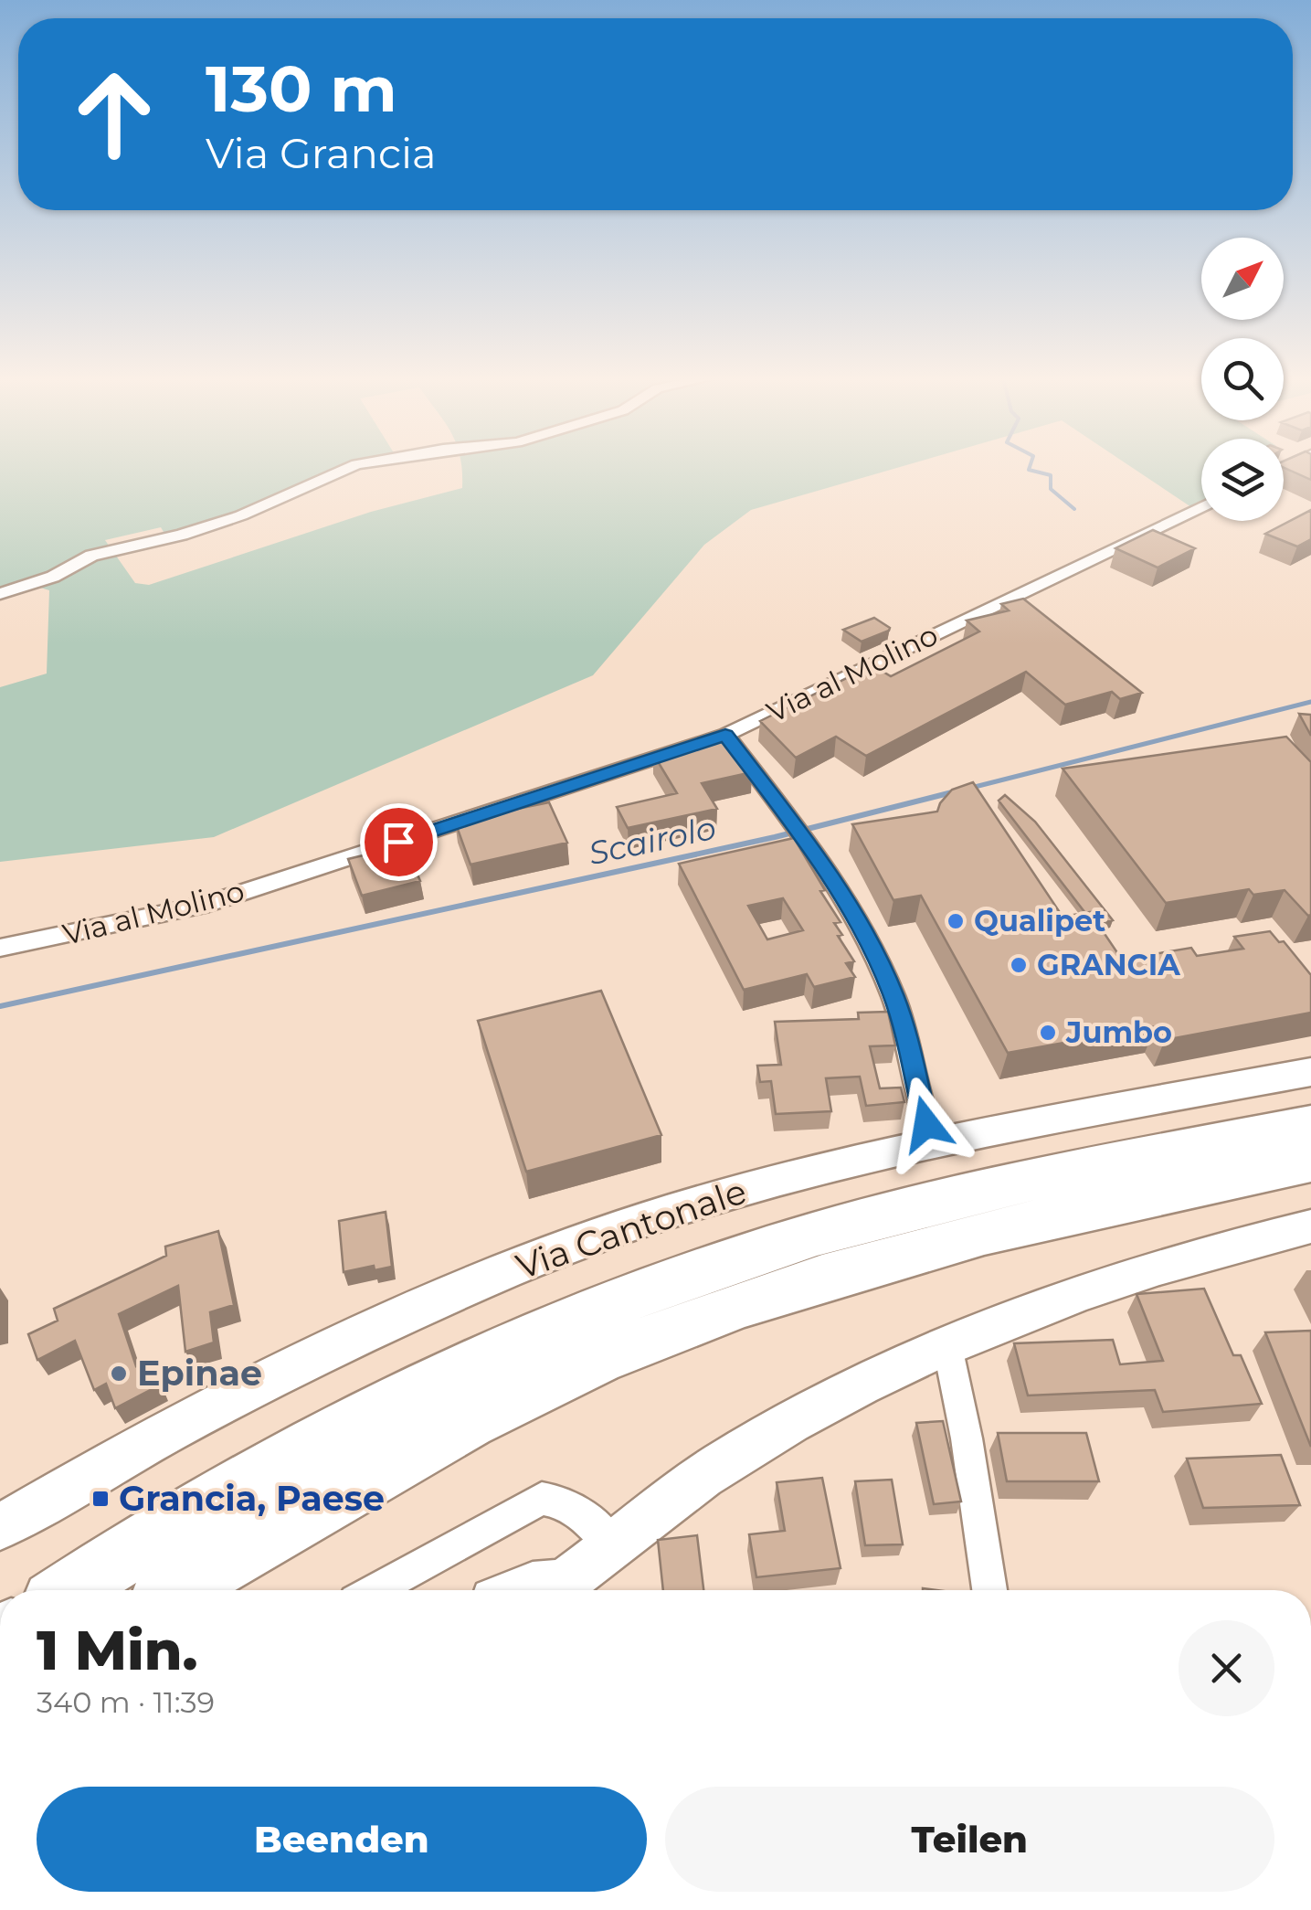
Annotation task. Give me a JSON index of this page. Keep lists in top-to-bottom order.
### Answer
{
  "streets": {
    "main road": ["Via Cantonale"],
    "street": ["Via al Molino"]
  },
  "water": ["Scairolo"],
  "places": {
    "other": [
      "Qualipet",
      "GRANCIA",
      "Jumbo",
      "Epinae"
    ],
    "transit": ["Grancia, Paese"]
  },
  "north": "top right",
  "page": {
    "turn": ["130 m", "Via Grancia"],
    "heading": ["1 Min.", "340 m · 11:39"],
    "buttons": ["Beenden", "Teilen"]
  }
}
